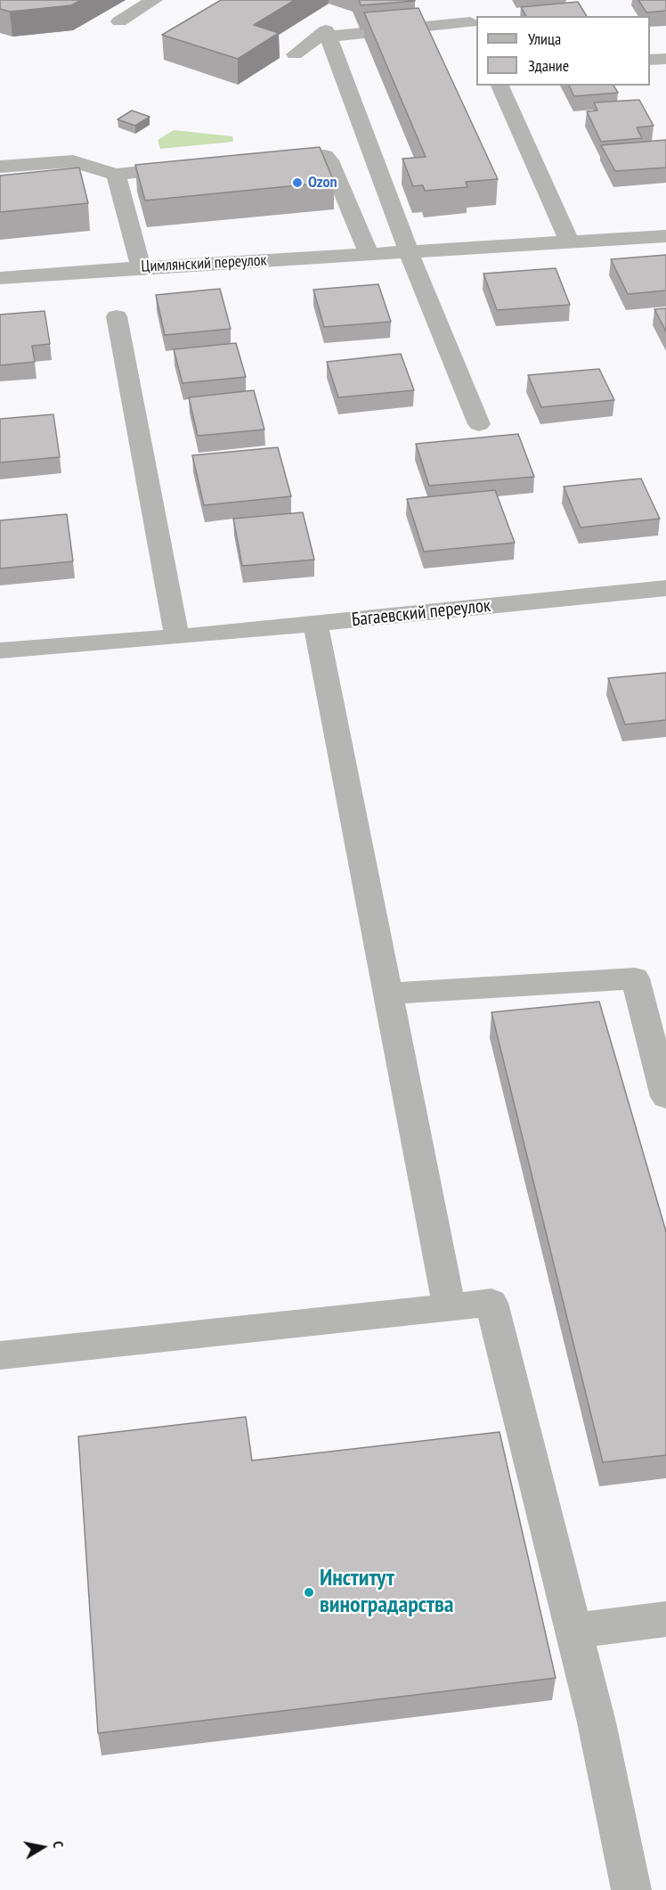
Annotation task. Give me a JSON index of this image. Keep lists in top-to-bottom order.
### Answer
{
  "streets": {
    "street": ["Цимлянский переулок", "Багаевский переулок"]
  },
  "places": ["Ozon", "Институт виноградарства"],
  "legend": ["Улица", "Здание"],
  "north": "right"
}
